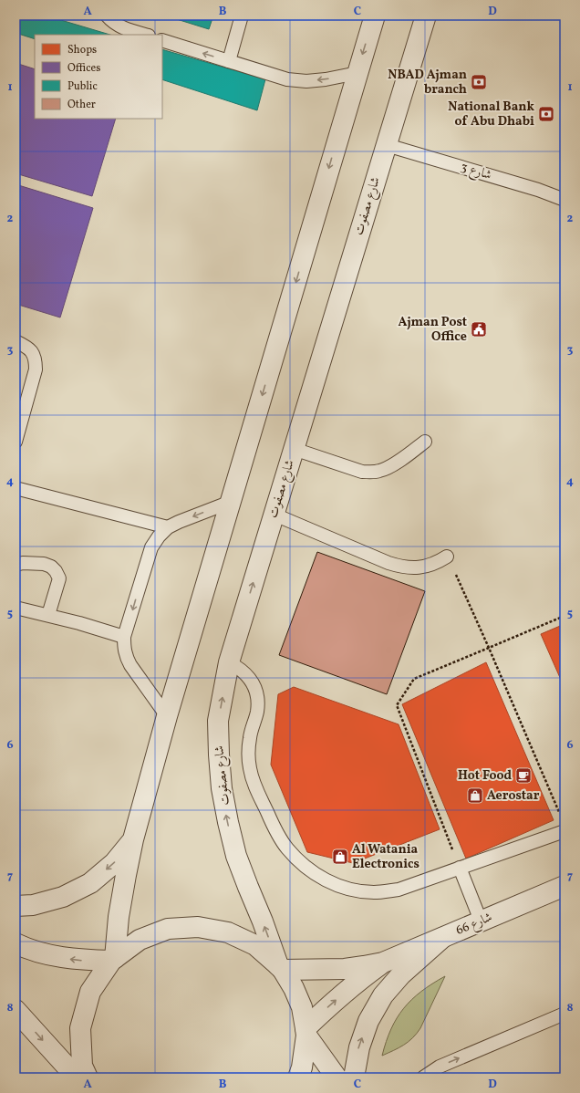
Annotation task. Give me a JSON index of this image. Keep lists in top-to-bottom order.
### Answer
{
  "streets": {
    "street": ["شارع مصفوت", "شارع 66"],
    "lane": ["شارع 3"]
  },
  "crossings": [
    ["شارع 3", "شارع مصفوت"],
    ["شارع مصفوت", "شارع 66"]
  ],
  "places": {
    "bank": ["NBAD Ajman branch", "National Bank of Abu Dhabi"],
    "public building": ["Ajman Post Office"],
    "cafe": ["Hot Food"],
    "shop": ["Aerostar", "Al Watania Electronics"]
  },
  "legend": [
    "Shops",
    "Offices",
    "Public",
    "Other"
  ],
  "grid": {
    "columns": [
      "A",
      "B",
      "C",
      "D"
    ],
    "rows": [
      "1",
      "2",
      "3",
      "4",
      "5",
      "6",
      "7",
      "8"
    ]
  }
}
